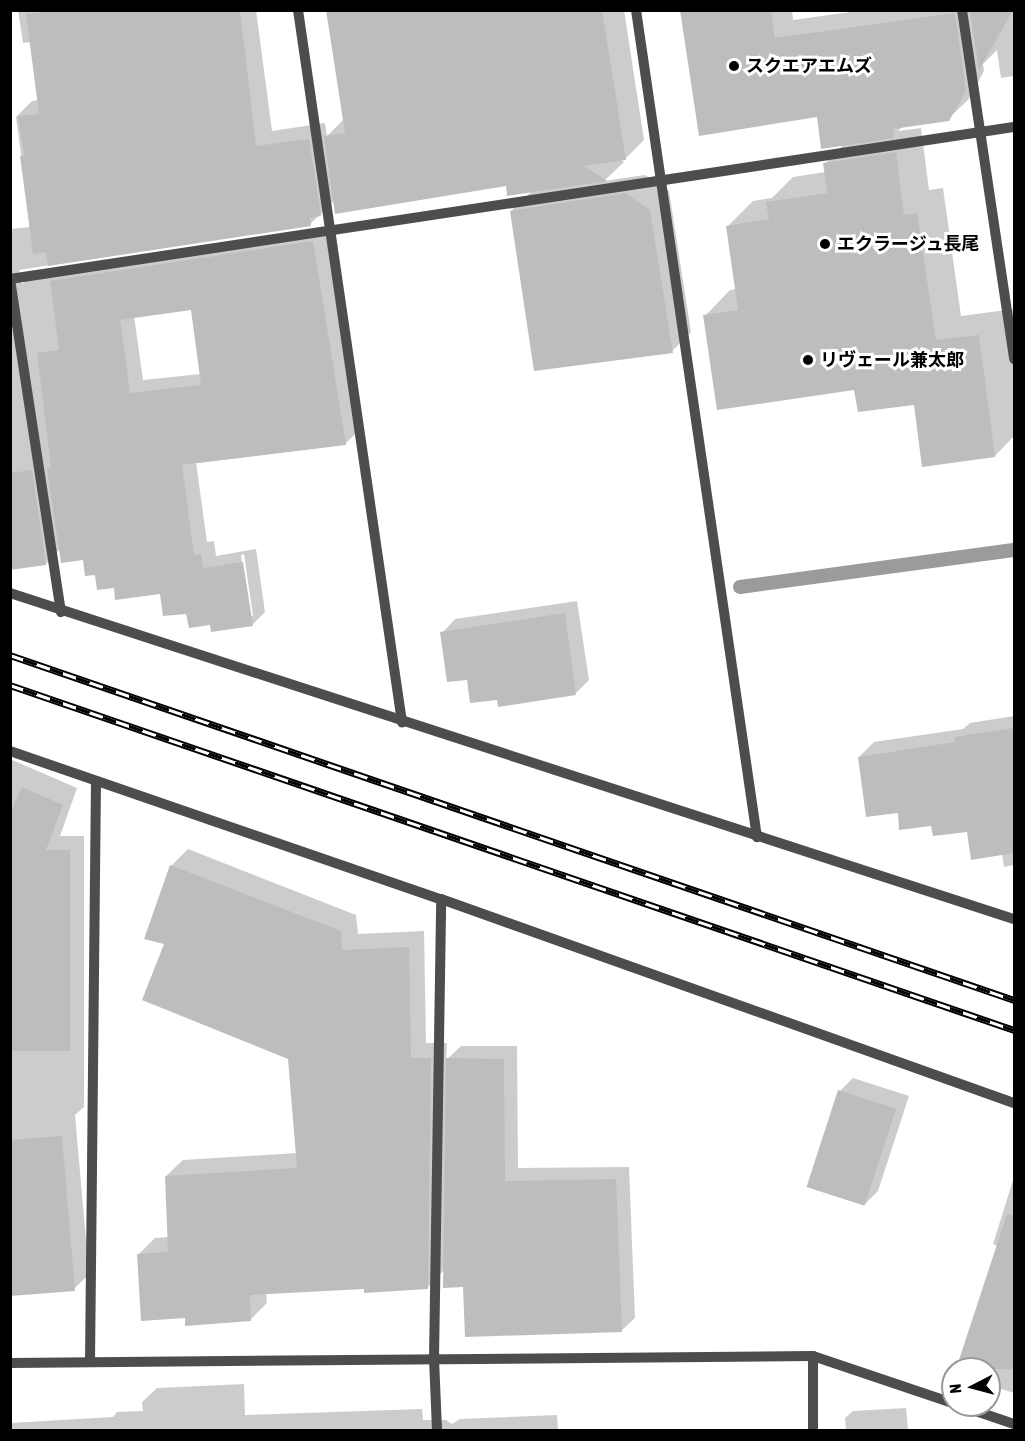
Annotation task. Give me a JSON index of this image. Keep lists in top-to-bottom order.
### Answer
{
  "places": ["スクエアエムズ", "エクラージュ長尾", "リヴェール兼太郎"],
  "north": "left"
}
